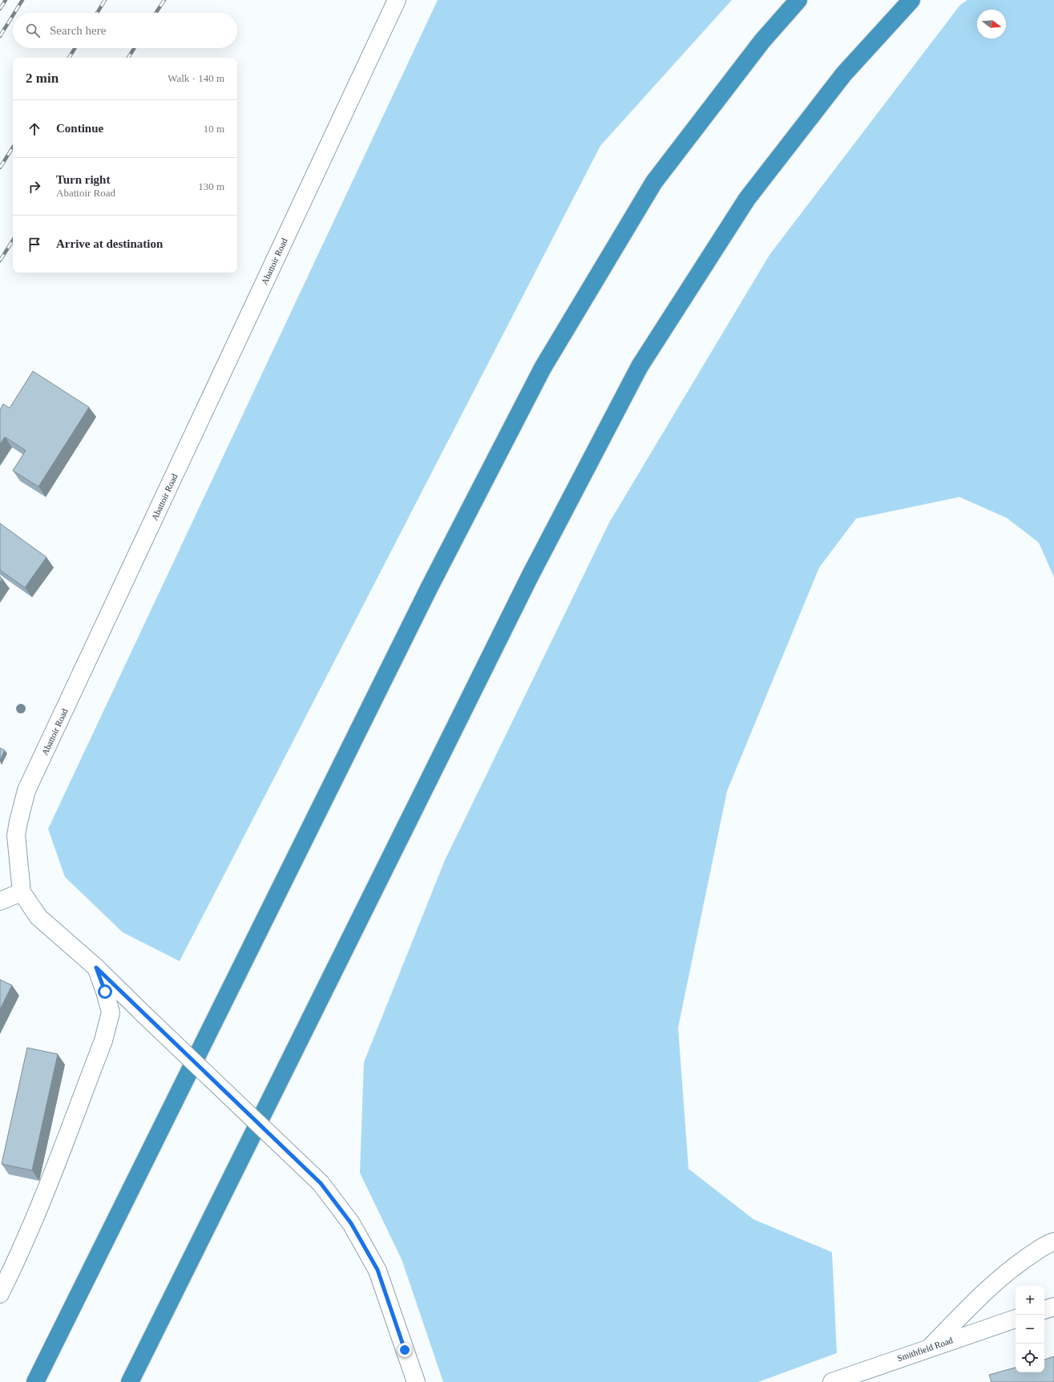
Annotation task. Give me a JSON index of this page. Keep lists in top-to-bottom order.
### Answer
{
  "streets": {
    "street": ["Abattoir Road", "Smithfield Road"]
  },
  "north": "right",
  "page": {
    "search": "Search here",
    "heading": ["2 min", "Walk · 140 m"],
    "list": [
      ["Continue", "10 m"],
      ["Turn right", "Abattoir Road", "130 m"],
      "Arrive at destination"
    ],
    "map_buttons": ["+", "−"]
  }
}
